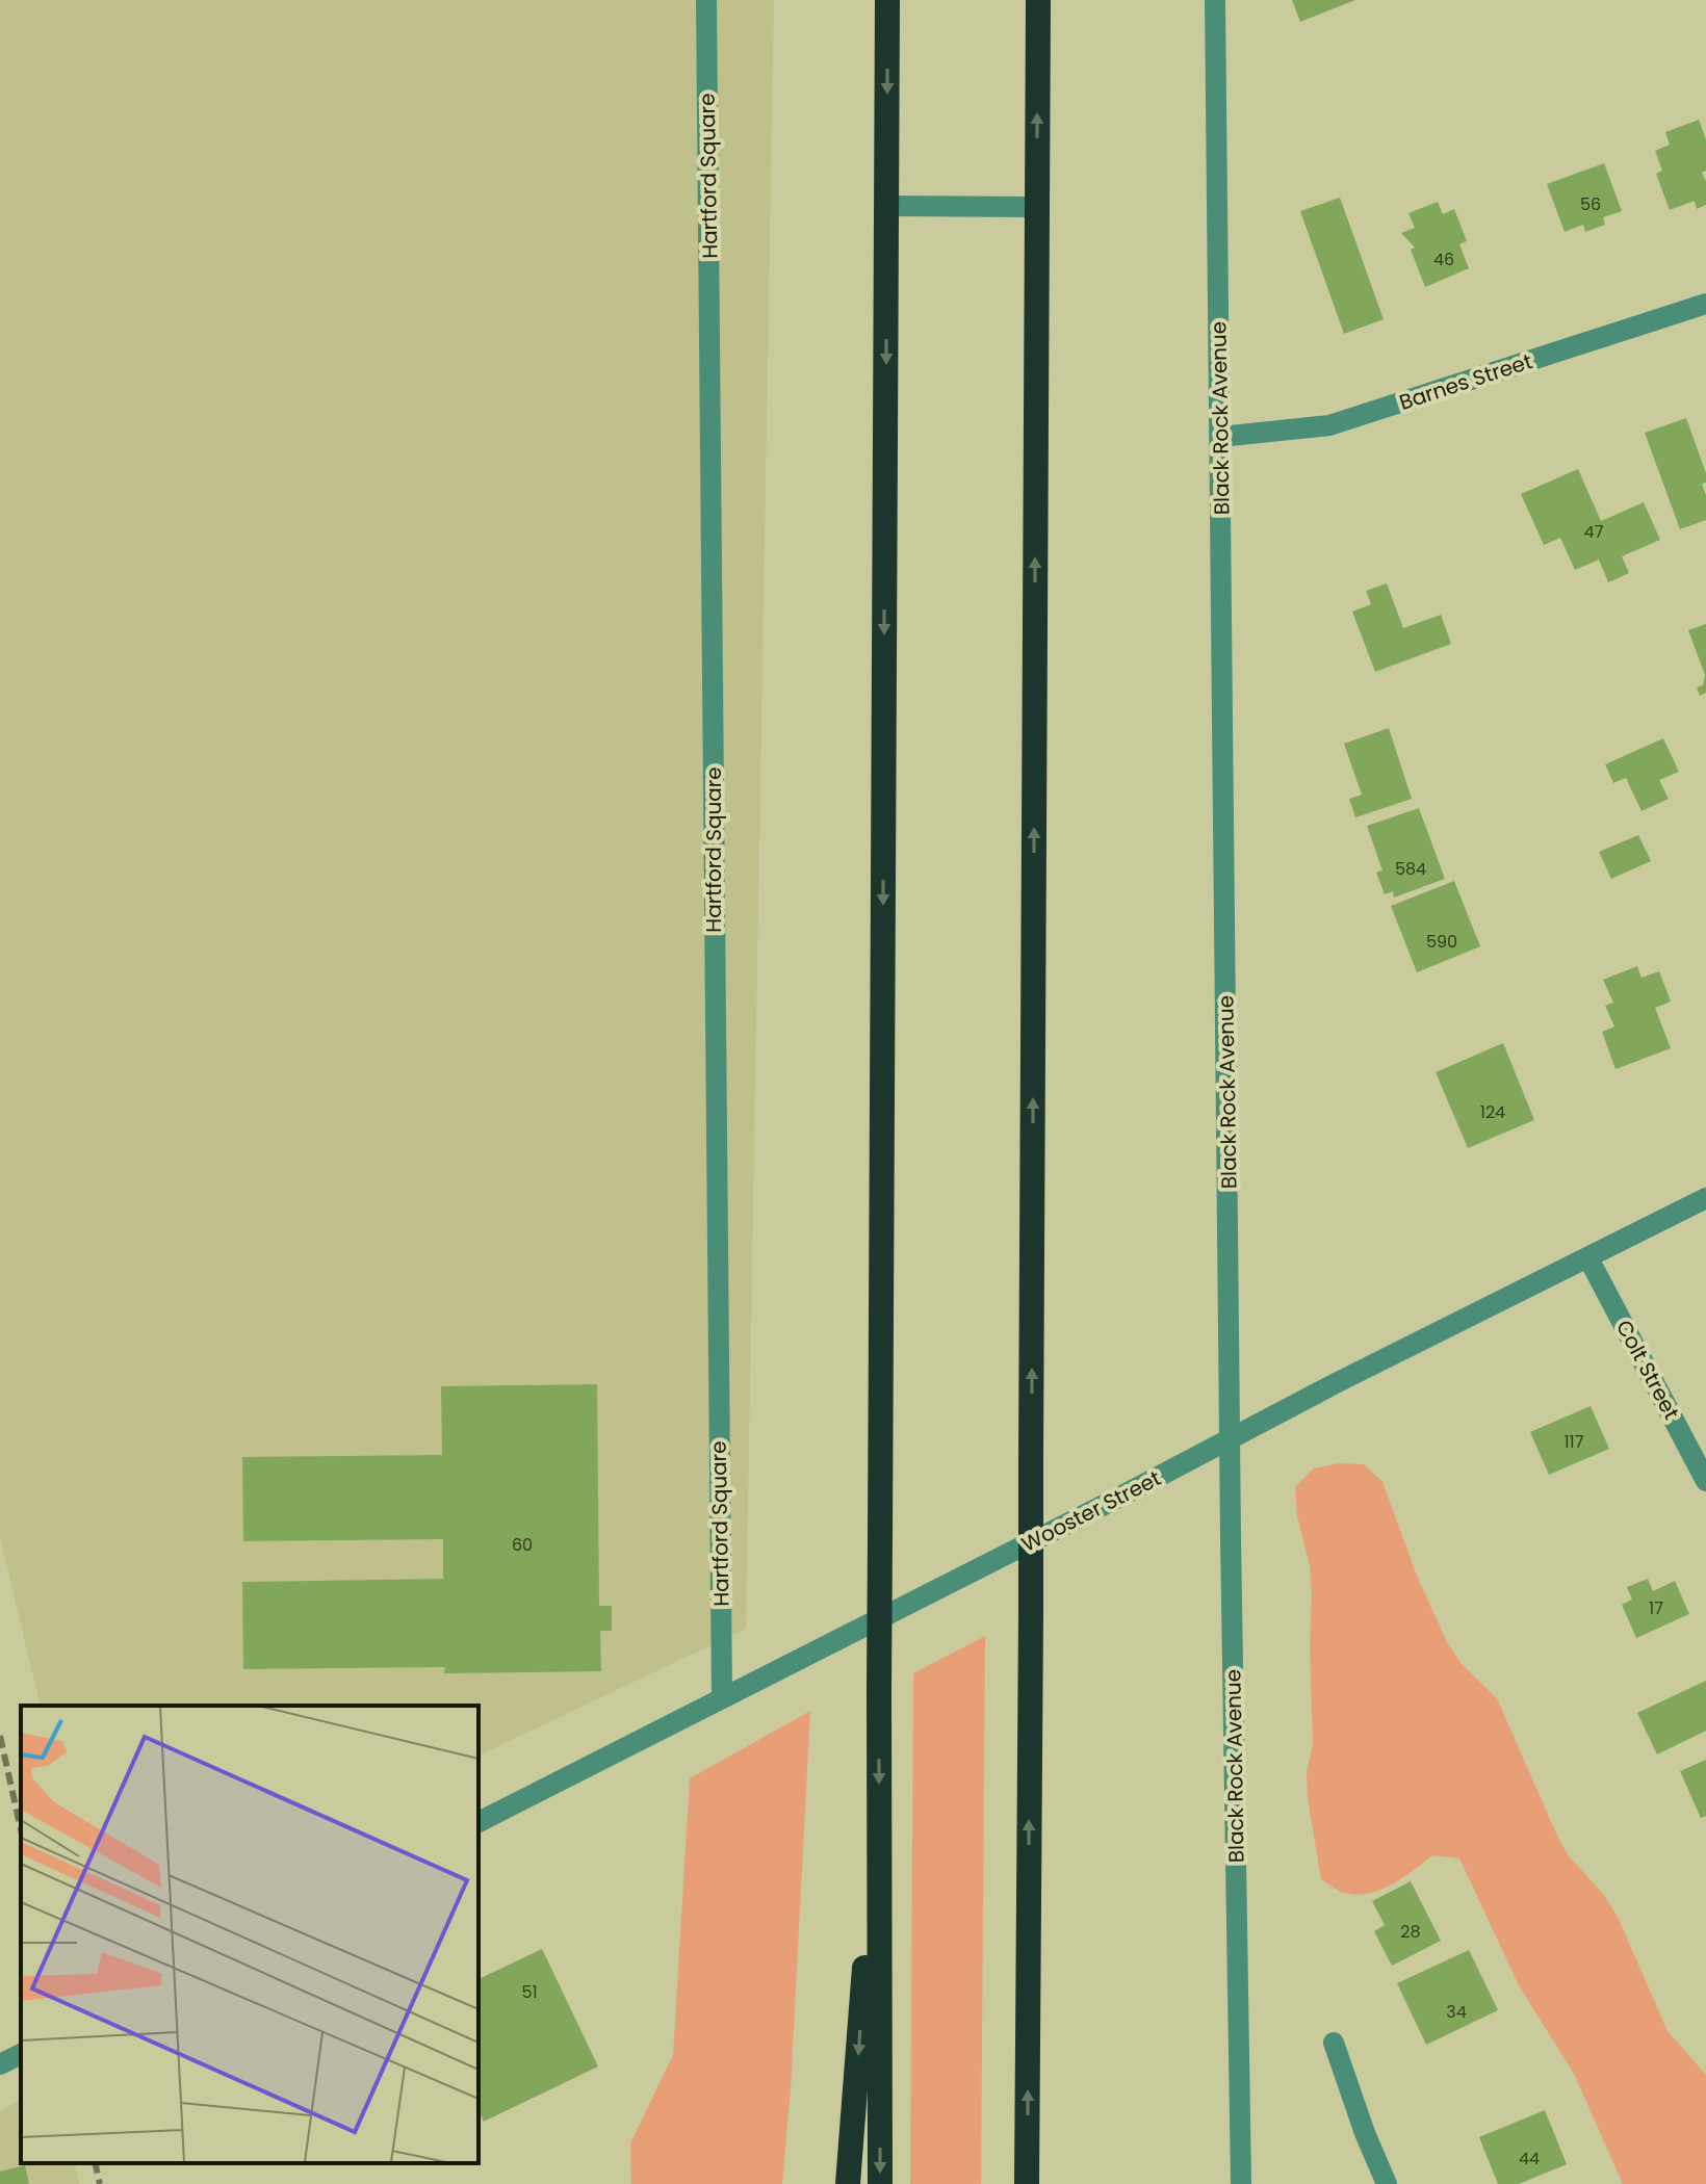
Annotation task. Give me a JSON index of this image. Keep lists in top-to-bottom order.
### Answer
{
  "streets": {
    "street": [
      "Hartford Square",
      "Barnes Street",
      "Black Rock Avenue",
      "Colt Street",
      "Wooster Street"
    ]
  },
  "crossings": [
    ["Hartford Square", "Wooster Street"],
    ["Barnes Street", "Black Rock Avenue"],
    ["Black Rock Avenue", "Wooster Street"],
    ["Colt Street", "Wooster Street"]
  ],
  "house_numbers": [
    "56",
    "46",
    "47",
    "584",
    "590",
    "124",
    "117",
    "60",
    "17",
    "28",
    "51",
    "34",
    "44"
  ]
}
